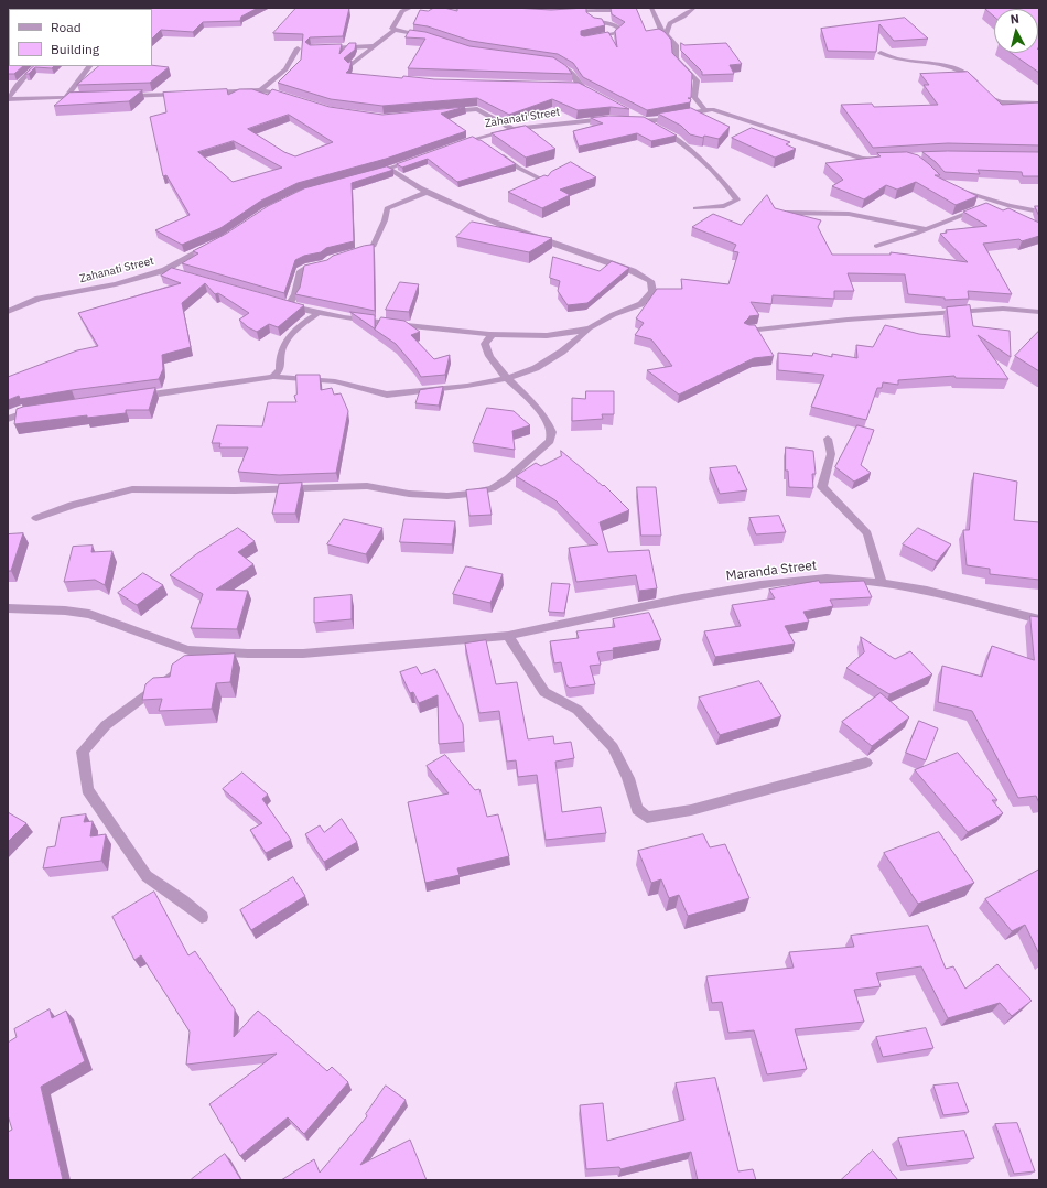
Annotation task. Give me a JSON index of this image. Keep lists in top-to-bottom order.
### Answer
{
  "streets": {
    "street": ["Zahanati Street", "Maranda Street"]
  },
  "legend": ["Road", "Building"],
  "north": "top"
}
